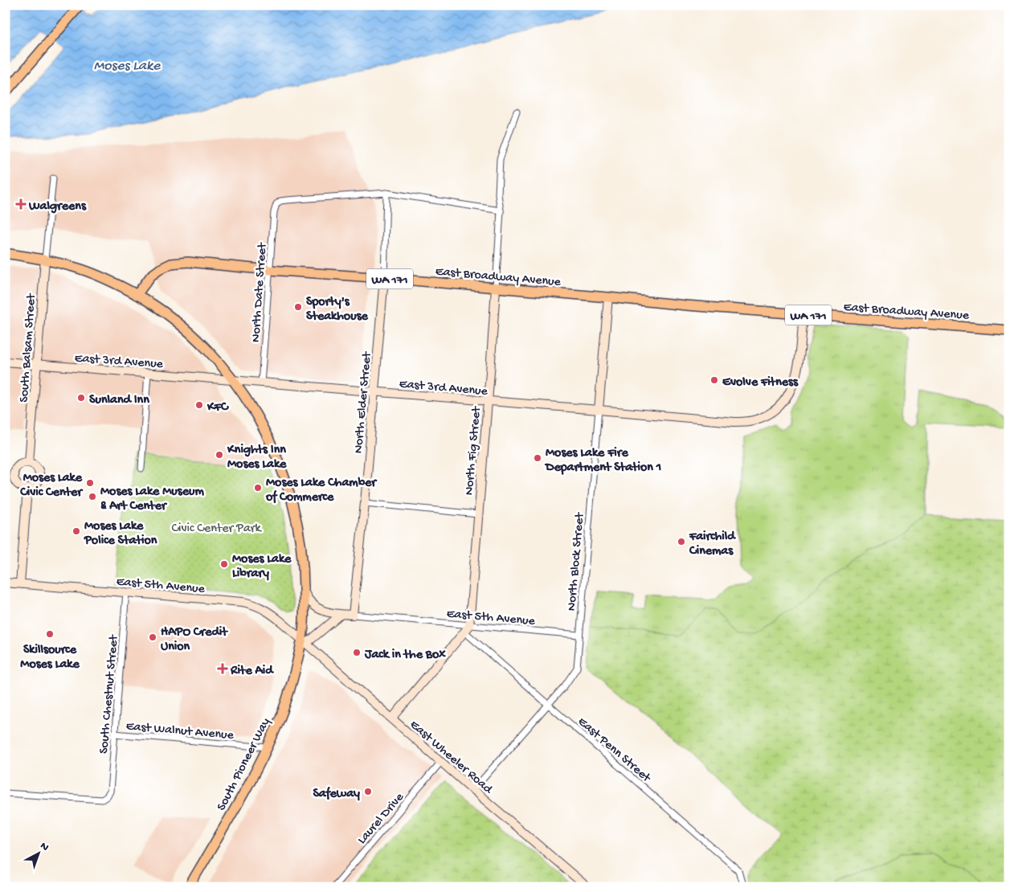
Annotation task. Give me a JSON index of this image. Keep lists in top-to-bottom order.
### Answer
{
  "streets": {
    "main road": [
      "East Broadway Avenue",
      "WA 171",
      "South Balsam Street",
      "East 3rd Avenue",
      "North Elder Street",
      "North Fig Street",
      "North Block Street",
      "East 5th Avenue",
      "East Wheeler Road",
      "South Pioneer Way"
    ],
    "street": [
      "North Date Street",
      "South Chestnut Street",
      "East Walnut Avenue",
      "East Penn Street",
      "Laurel Drive"
    ]
  },
  "crossings": [
    ["East Broadway Avenue", "North Date Street"],
    ["East Broadway Avenue", "East 3rd Avenue"],
    ["East Broadway Avenue", "North Elder Street"],
    ["East Broadway Avenue", "North Fig Street"],
    ["East Broadway Avenue", "North Block Street"],
    ["East Broadway Avenue", "South Pioneer Way"],
    ["North Date Street", "East 3rd Avenue"],
    ["North Date Street", "North Elder Street"],
    ["South Balsam Street", "East 3rd Avenue"],
    ["East 3rd Avenue", "North Elder Street"],
    ["East 3rd Avenue", "North Fig Street"],
    ["East 3rd Avenue", "North Block Street"],
    ["East 3rd Avenue", "South Pioneer Way"],
    ["North Elder Street", "East 5th Avenue"],
    ["North Fig Street", "East 5th Avenue"],
    ["North Fig Street", "East Penn Street"],
    ["North Block Street", "East 5th Avenue"],
    ["North Block Street", "East Penn Street"],
    ["North Block Street", "East Wheeler Road"],
    ["East 5th Avenue", "South Chestnut Street"],
    ["East 5th Avenue", "East Penn Street"],
    ["East 5th Avenue", "East Wheeler Road"],
    ["East 5th Avenue", "South Pioneer Way"],
    ["South Chestnut Street", "East Walnut Avenue"],
    ["East Walnut Avenue", "South Pioneer Way"],
    ["East Wheeler Road", "South Pioneer Way"],
    ["East Wheeler Road", "Laurel Drive"]
  ],
  "water": ["Moses Lake"],
  "parks": ["Civic Center Park"],
  "places": {
    "health": ["Walgreens", "Rite Aid"],
    "other": [
      "Sporty's Steakhouse",
      "Evolve Fitness",
      "Sunland Inn",
      "KFC",
      "Knights Inn Moses Lake",
      "Moses Lake Fire Department Station 1",
      "Moses Lake Civic Center",
      "Moses Lake Chamber of Commerce",
      "Moses Lake Museum & Art Center",
      "Moses Lake Police Station",
      "Fairchild Cinemas",
      "Moses Lake Library",
      "Skillsource Moses Lake",
      "HAPO Credit Union",
      "Jack in the Box",
      "Safeway"
    ]
  },
  "north": "top right"
}
